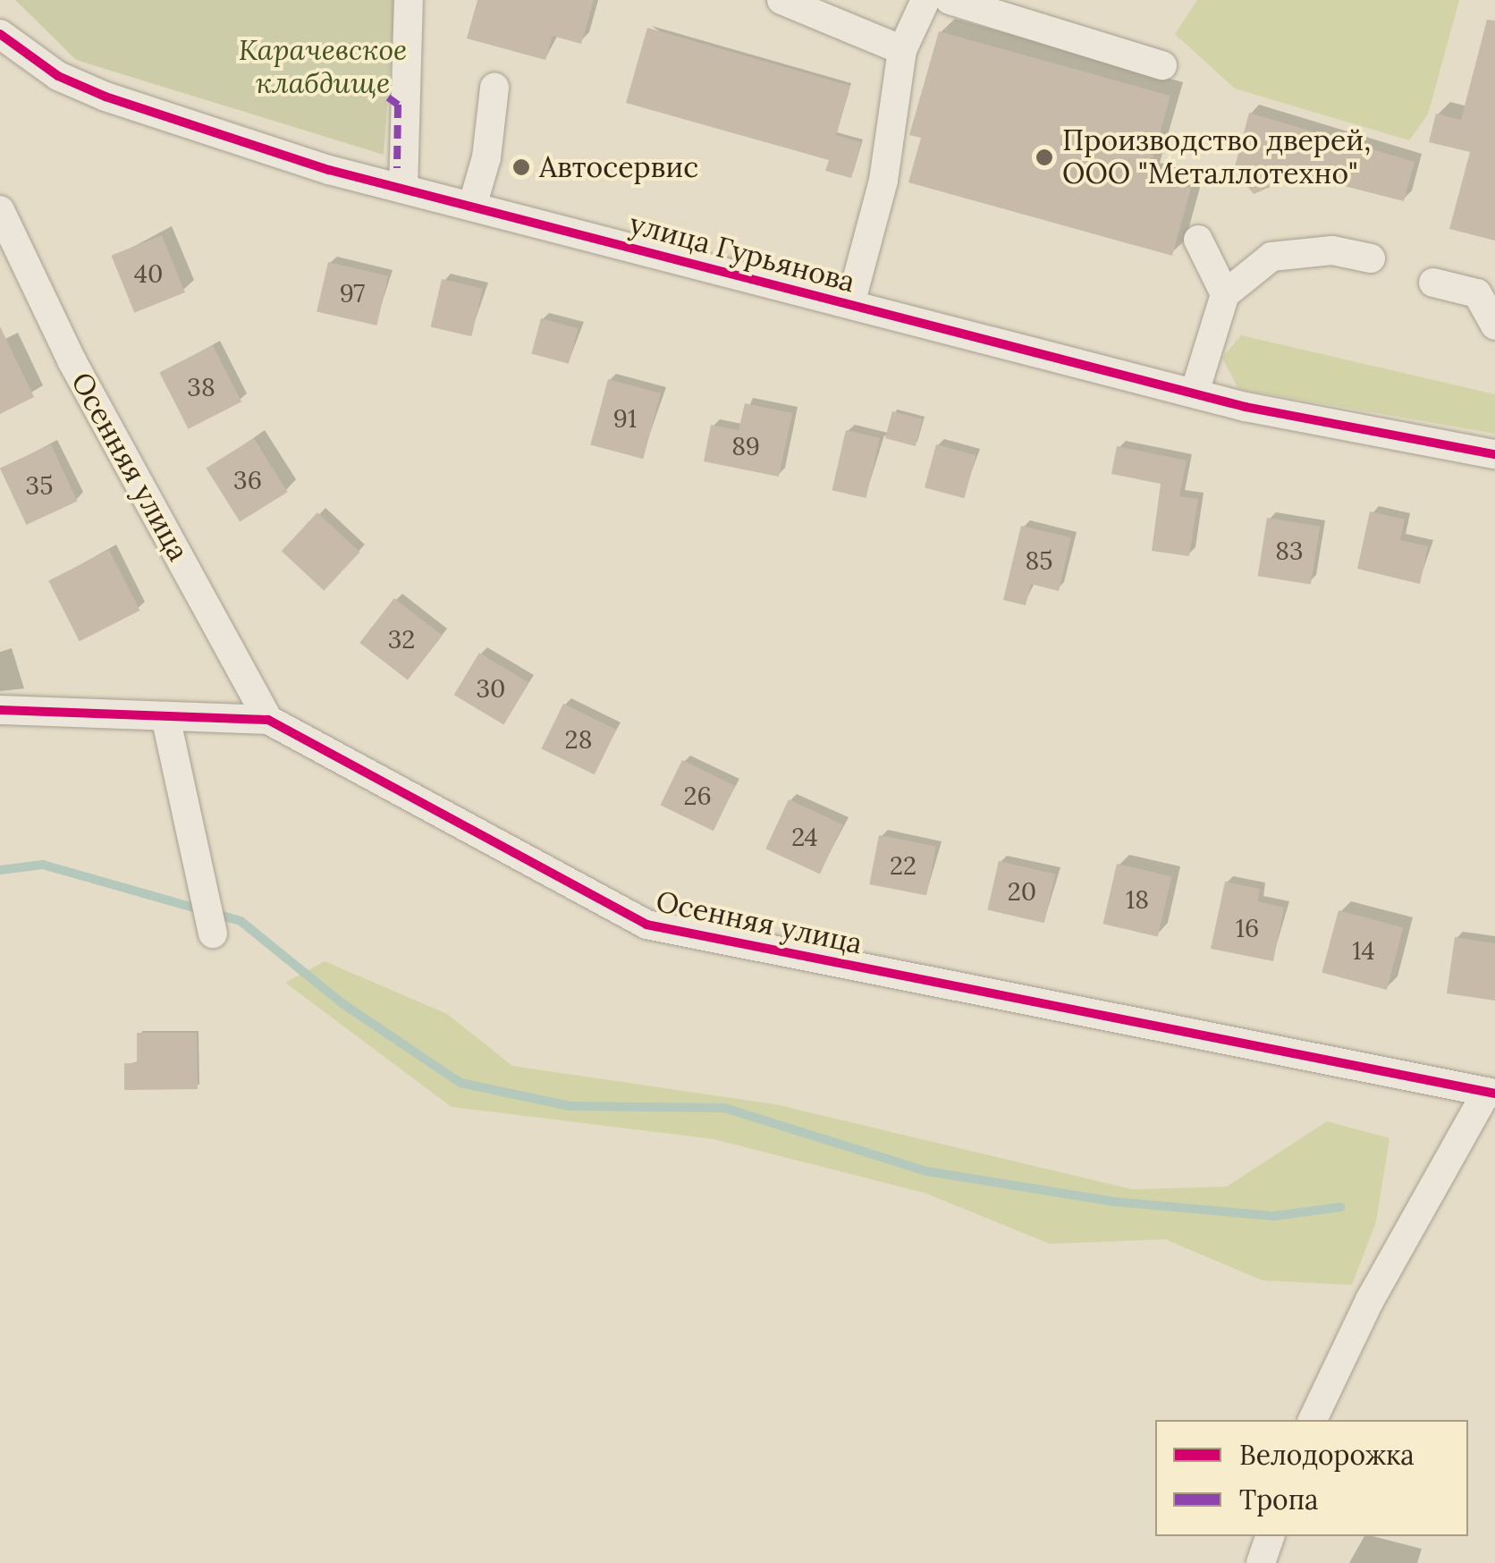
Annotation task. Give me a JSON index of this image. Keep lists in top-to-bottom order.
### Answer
{
  "streets": {
    "street": ["улица Гурьянова", "Осенняя улица"]
  },
  "parks": ["Карачевское клабдище"],
  "places": ["Производство дверей, ООО \"Металлотехно\"", "Автосервис"],
  "house_numbers": [
    "40",
    "97",
    "38",
    "91",
    "89",
    "36",
    "35",
    "83",
    "85",
    "32",
    "30",
    "28",
    "26",
    "24",
    "22",
    "20",
    "18",
    "16",
    "14"
  ],
  "legend": ["Велодорожка", "Тропа"]
}
